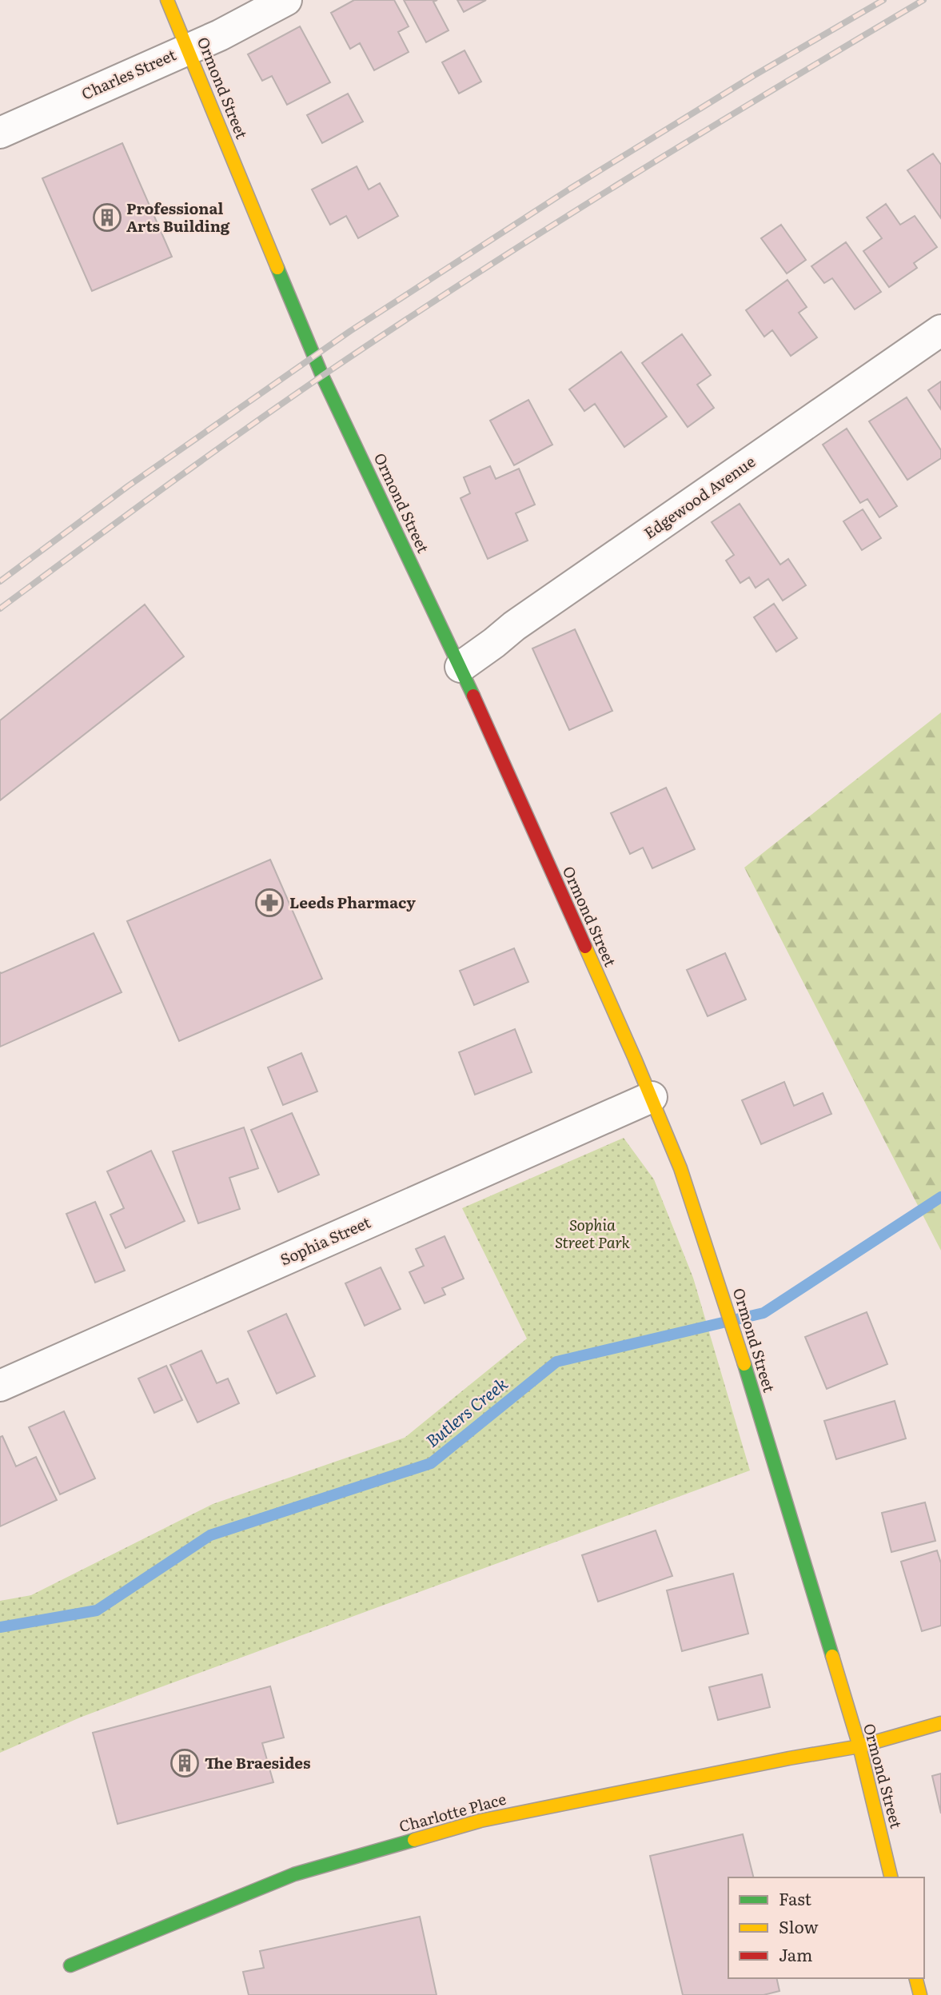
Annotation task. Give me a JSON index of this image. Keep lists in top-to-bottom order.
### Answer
{
  "streets": {
    "street": [
      "Charles Street",
      "Ormond Street",
      "Edgewood Avenue",
      "Sophia Street",
      "Charlotte Place"
    ]
  },
  "crossings": [
    ["Charles Street", "Ormond Street"],
    ["Ormond Street", "Edgewood Avenue"],
    ["Ormond Street", "Sophia Street"],
    ["Ormond Street", "Charlotte Place"]
  ],
  "water": ["Butlers Creek"],
  "parks": ["Sophia Street Park"],
  "places": {
    "building": ["Professional Arts Building", "The Braesides"],
    "pharmacy": ["Leeds Pharmacy"]
  },
  "legend": ["Fast", "Slow", "Jam"]
}
